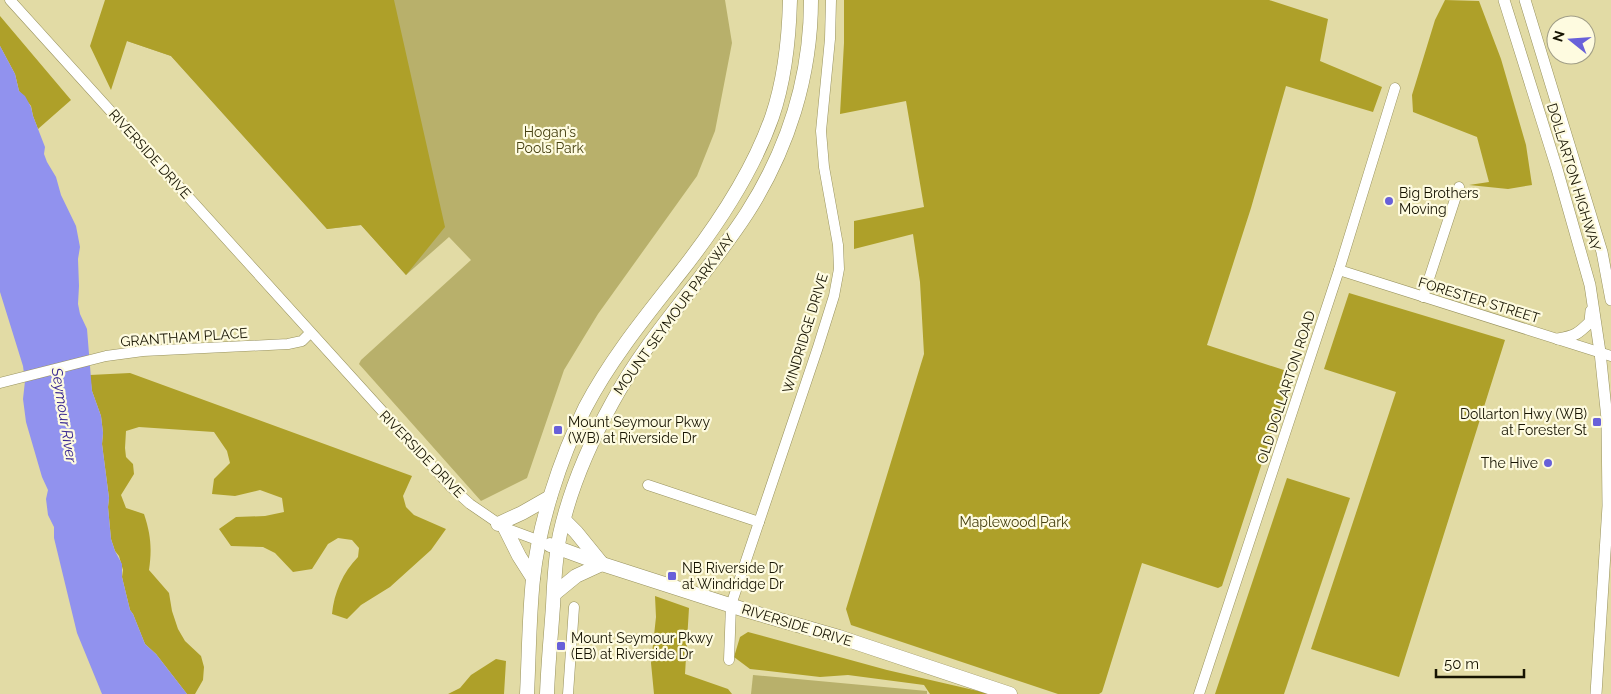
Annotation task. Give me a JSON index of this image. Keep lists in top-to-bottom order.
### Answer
{
  "streets": {
    "main road": ["RIVERSIDE DRIVE", "MOUNT SEYMOUR PARKWAY"],
    "street": [
      "DOLLARTON HIGHWAY",
      "FORESTER STREET",
      "WINDRIDGE DRIVE",
      "GRANTHAM PLACE",
      "OLD DOLLARTON ROAD"
    ]
  },
  "crossings": [
    ["RIVERSIDE DRIVE", "MOUNT SEYMOUR PARKWAY"],
    ["RIVERSIDE DRIVE", "WINDRIDGE DRIVE"],
    ["RIVERSIDE DRIVE", "GRANTHAM PLACE"],
    ["DOLLARTON HIGHWAY", "FORESTER STREET"],
    ["FORESTER STREET", "OLD DOLLARTON ROAD"]
  ],
  "water": ["Seymour River"],
  "parks": ["Hogan's Pools Park", "Maplewood Park"],
  "places": {
    "other": ["Big Brothers Moving", "The Hive"],
    "transit": [
      "Dollarton Hwy (WB) at Forester St",
      "Mount Seymour Pkwy (WB) at Riverside Dr",
      "NB Riverside Dr at Windridge Dr",
      "Mount Seymour Pkwy (EB) at Riverside Dr"
    ]
  },
  "scale_bar": "50 m",
  "north": "left"
}
